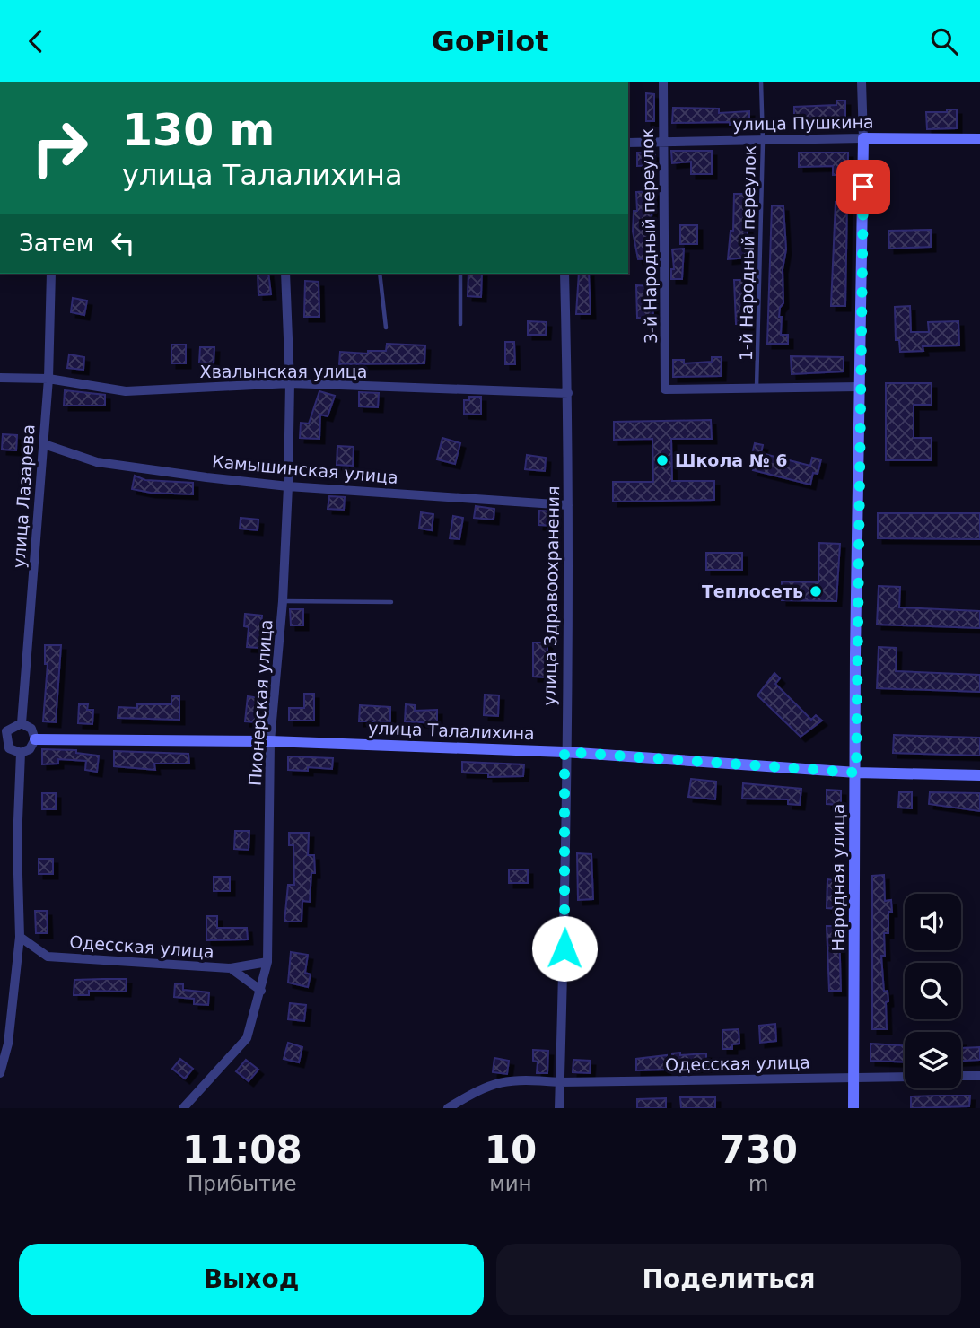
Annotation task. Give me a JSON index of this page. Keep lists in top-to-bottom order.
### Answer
{
  "streets": {
    "street": [
      "улица Пушкина",
      "3-й Народный переулок",
      "Хвалынская улица",
      "Камышинская улица",
      "улица Лазарева",
      "улица Здравоохранения",
      "Пионерская улица",
      "улица Талалихина",
      "Народная улица",
      "Одесская улица"
    ],
    "lane": ["1-й Народный переулок"]
  },
  "crossings": [
    ["улица Пушкина", "3-й Народный переулок"],
    ["улица Пушкина", "1-й Народный переулок"],
    ["улица Пушкина", "Народная улица"],
    ["3-й Народный переулок", "1-й Народный переулок"],
    ["Хвалынская улица", "улица Лазарева"],
    ["Хвалынская улица", "улица Здравоохранения"],
    ["Хвалынская улица", "Пионерская улица"],
    ["Камышинская улица", "улица Лазарева"],
    ["Камышинская улица", "улица Здравоохранения"],
    ["Камышинская улица", "Пионерская улица"],
    ["улица Лазарева", "улица Талалихина"],
    ["улица Здравоохранения", "улица Талалихина"],
    ["улица Здравоохранения", "Одесская улица"],
    ["Пионерская улица", "улица Талалихина"],
    ["Пионерская улица", "Одесская улица"],
    ["улица Талалихина", "Народная улица"],
    ["Народная улица", "Одесская улица"]
  ],
  "places": ["Школа № 6", "Теплосеть"],
  "page": {
    "header": "GoPilot",
    "turn": ["130 m", "улица Талалихина"],
    "then": "Затем",
    "eta": [
      "11:08",
      "Прибытие",
      "10",
      "мин",
      "730",
      "m"
    ],
    "buttons": ["Выход", "Поделиться"]
  }
}
